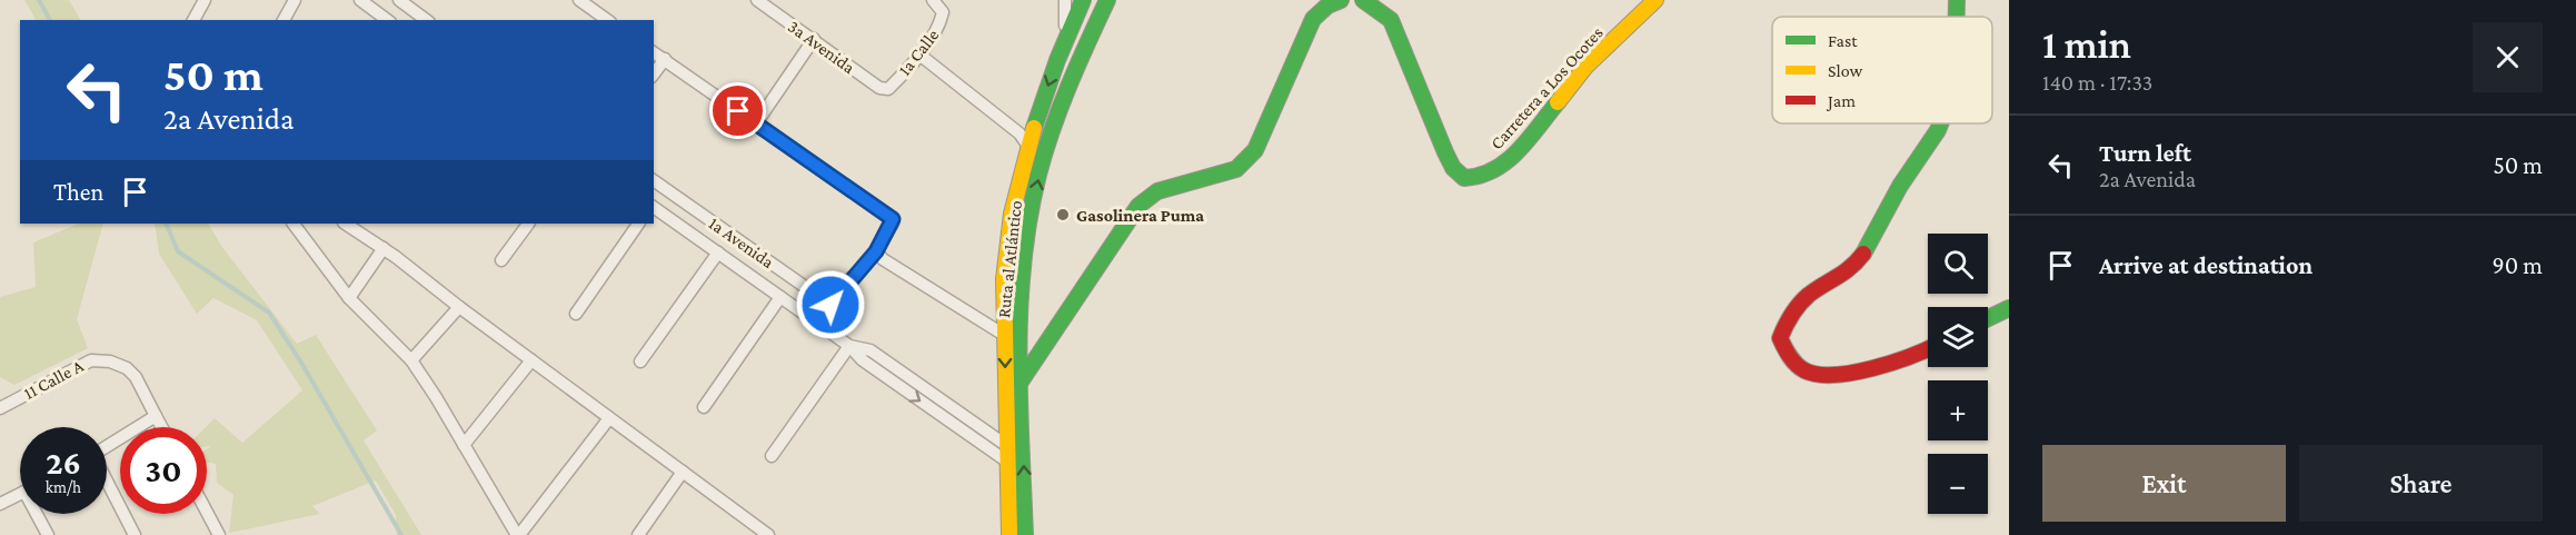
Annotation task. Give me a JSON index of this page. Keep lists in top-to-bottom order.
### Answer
{
  "streets": {
    "main road": ["Carretera a Los Ocotes", "Ruta al Atlántico"],
    "street": [
      "3a Avenida",
      "1a Calle",
      "1a Avenida",
      "11 Calle A"
    ]
  },
  "crossings": [
    ["3a Avenida", "1a Calle"]
  ],
  "places": ["Gasolinera Puma"],
  "legend": ["Fast", "Slow", "Jam"],
  "page": {
    "heading": ["1 min", "140 m · 17:33"],
    "turn": ["50 m", "2a Avenida"],
    "list": [
      {
        "name": "Turn left",
        "note": "2a Avenida",
        "value": "50 m"
      },
      {
        "name": "Arrive at destination",
        "value": "90 m"
      }
    ],
    "then": "Then",
    "map_buttons": ["+", "−"],
    "speed": "26 km/h",
    "limit": "30",
    "buttons": ["Exit", "Share"]
  }
}
